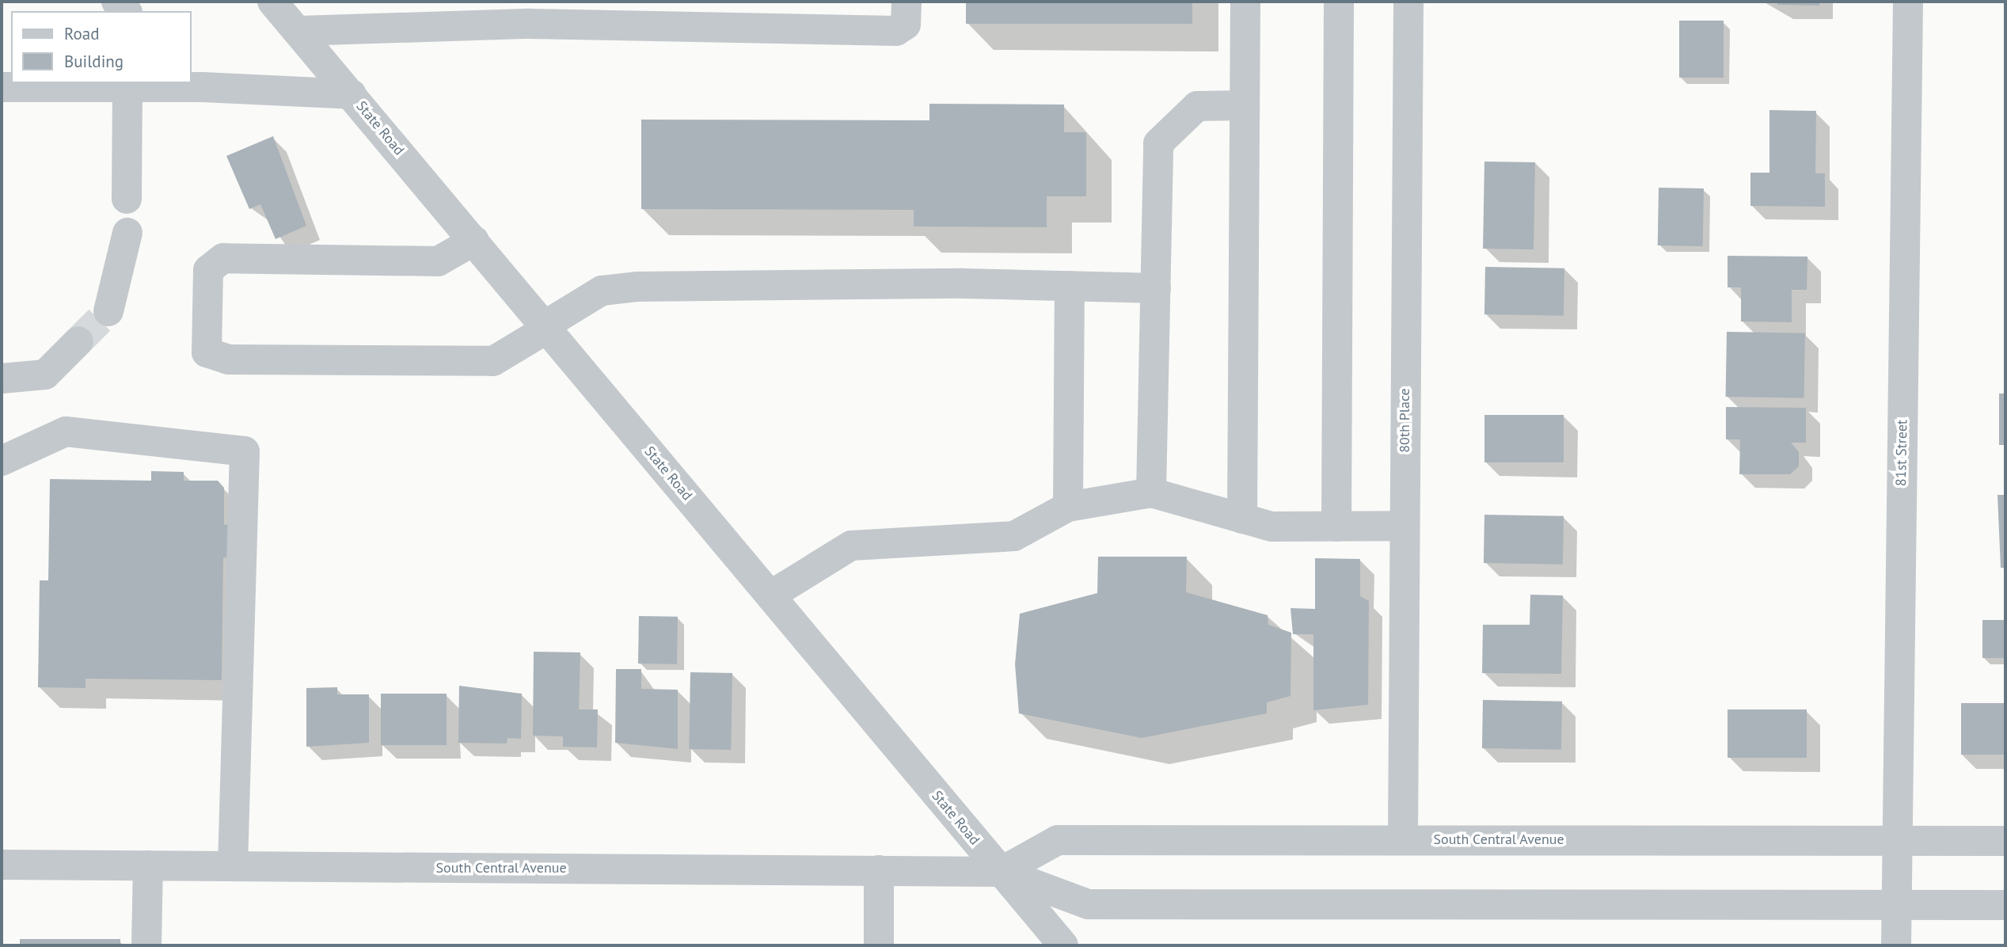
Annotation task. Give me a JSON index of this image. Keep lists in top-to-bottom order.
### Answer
{
  "streets": {
    "street": [
      "State Road",
      "80th Place",
      "81st Street",
      "South Central Avenue"
    ]
  },
  "crossings": [
    ["State Road", "South Central Avenue"],
    ["80th Place", "South Central Avenue"],
    ["81st Street", "South Central Avenue"]
  ],
  "legend": ["Road", "Building"]
}
